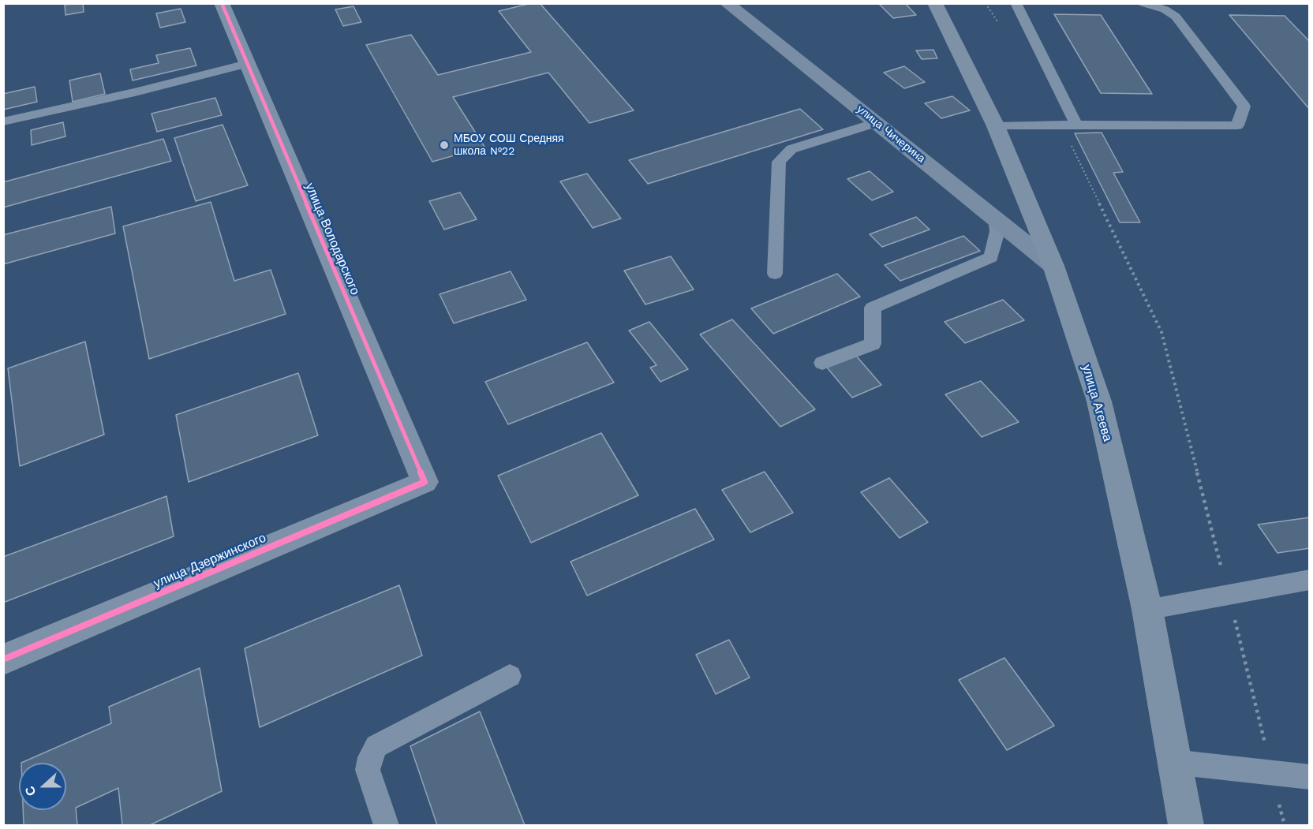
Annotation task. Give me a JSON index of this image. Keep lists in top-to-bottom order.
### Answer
{
  "streets": {
    "highway": ["улица Агеева"],
    "main road": ["улица Чичерина"],
    "street": ["улица Володарского", "улица Дзержинского"]
  },
  "crossings": [
    ["улица Чичерина", "улица Агеева"],
    ["улица Володарского", "улица Дзержинского"]
  ],
  "places": ["МБОУ СОШ Средняя школа №22"],
  "north": "left"
}
